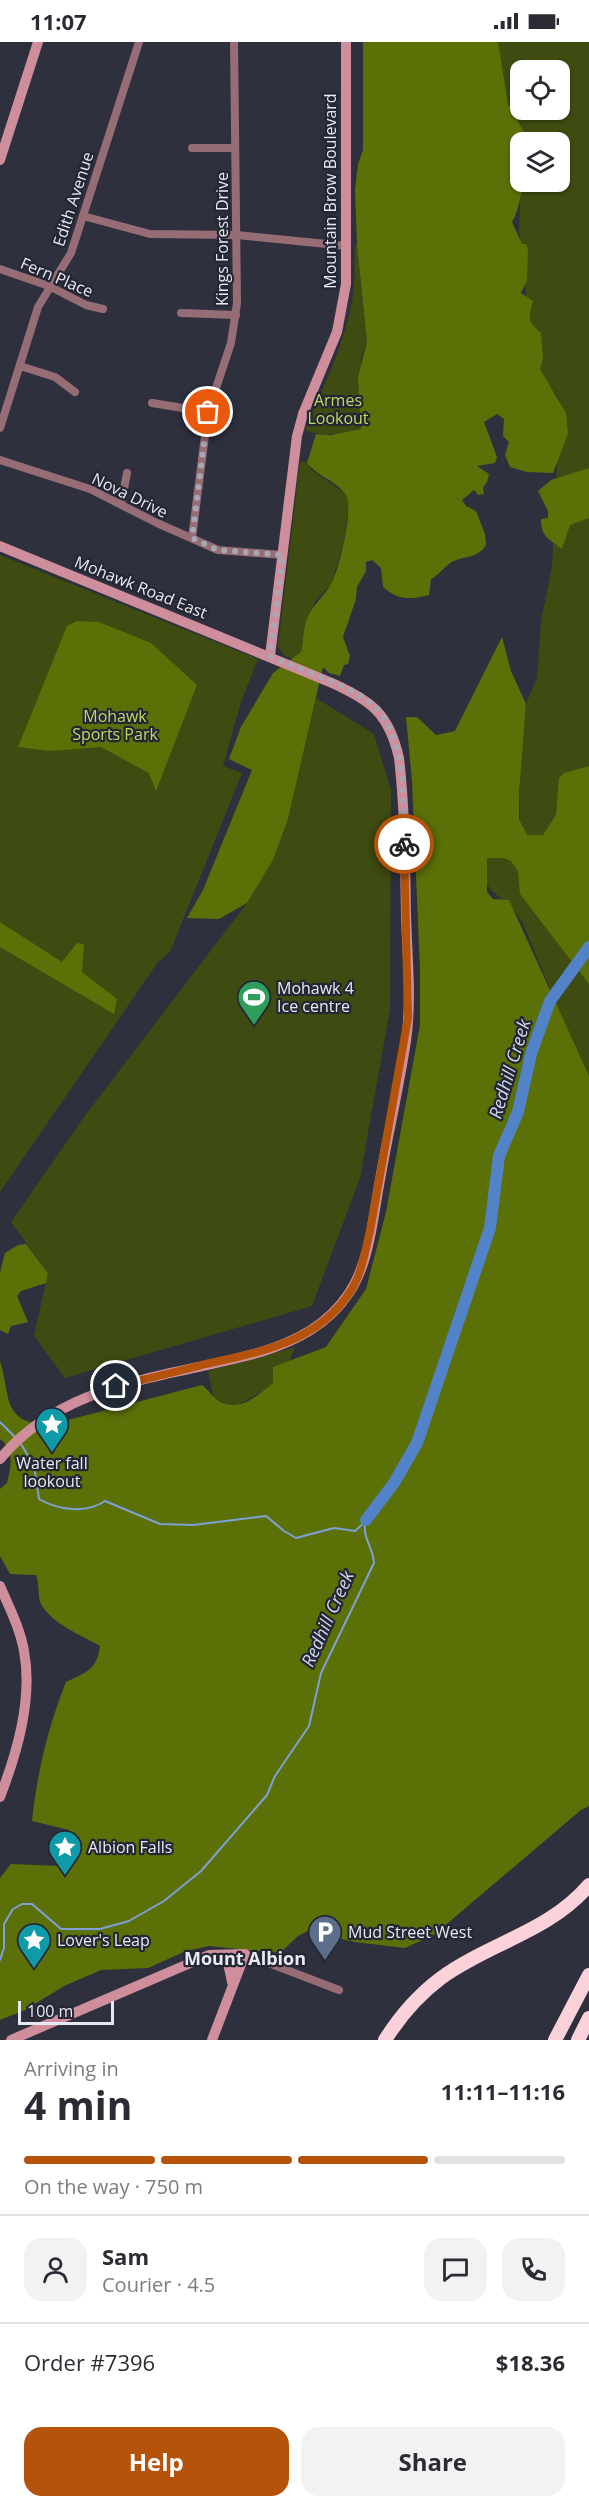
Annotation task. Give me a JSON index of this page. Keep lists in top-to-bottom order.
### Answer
{
  "streets": {
    "main road": ["Mountain Brow Boulevard", "Mohawk Road East"],
    "street": [
      "Edith Avenue",
      "Kings Forest Drive",
      "Fern Place",
      "Nova Drive"
    ]
  },
  "crossings": [
    ["Mountain Brow Boulevard", "Nova Drive"],
    ["Mountain Brow Boulevard", "Mohawk Road East"],
    ["Edith Avenue", "Fern Place"],
    ["Kings Forest Drive", "Nova Drive"]
  ],
  "districts": ["Mount Albion"],
  "water": ["Redhill Creek"],
  "parks": ["Armes Lookout", "Mohawk Sports Park"],
  "places": {
    "sports": ["Mohawk 4 Ice centre"],
    "place": ["Water fall lookout", "Albion Falls", "Lover's Leap"],
    "parking": ["Mud Street West"]
  },
  "scale_bar": "100 m",
  "page": {
    "status": "11:07",
    "scale": "100 m",
    "heading": ["4 min", "Arriving in", "11:11–11:16"],
    "panel": [
      "Sam",
      "Courier · 4.5",
      "Order #7396",
      "$18.36"
    ],
    "bar": "On the way · 750 m",
    "buttons": ["Help", "Share"]
  }
}
